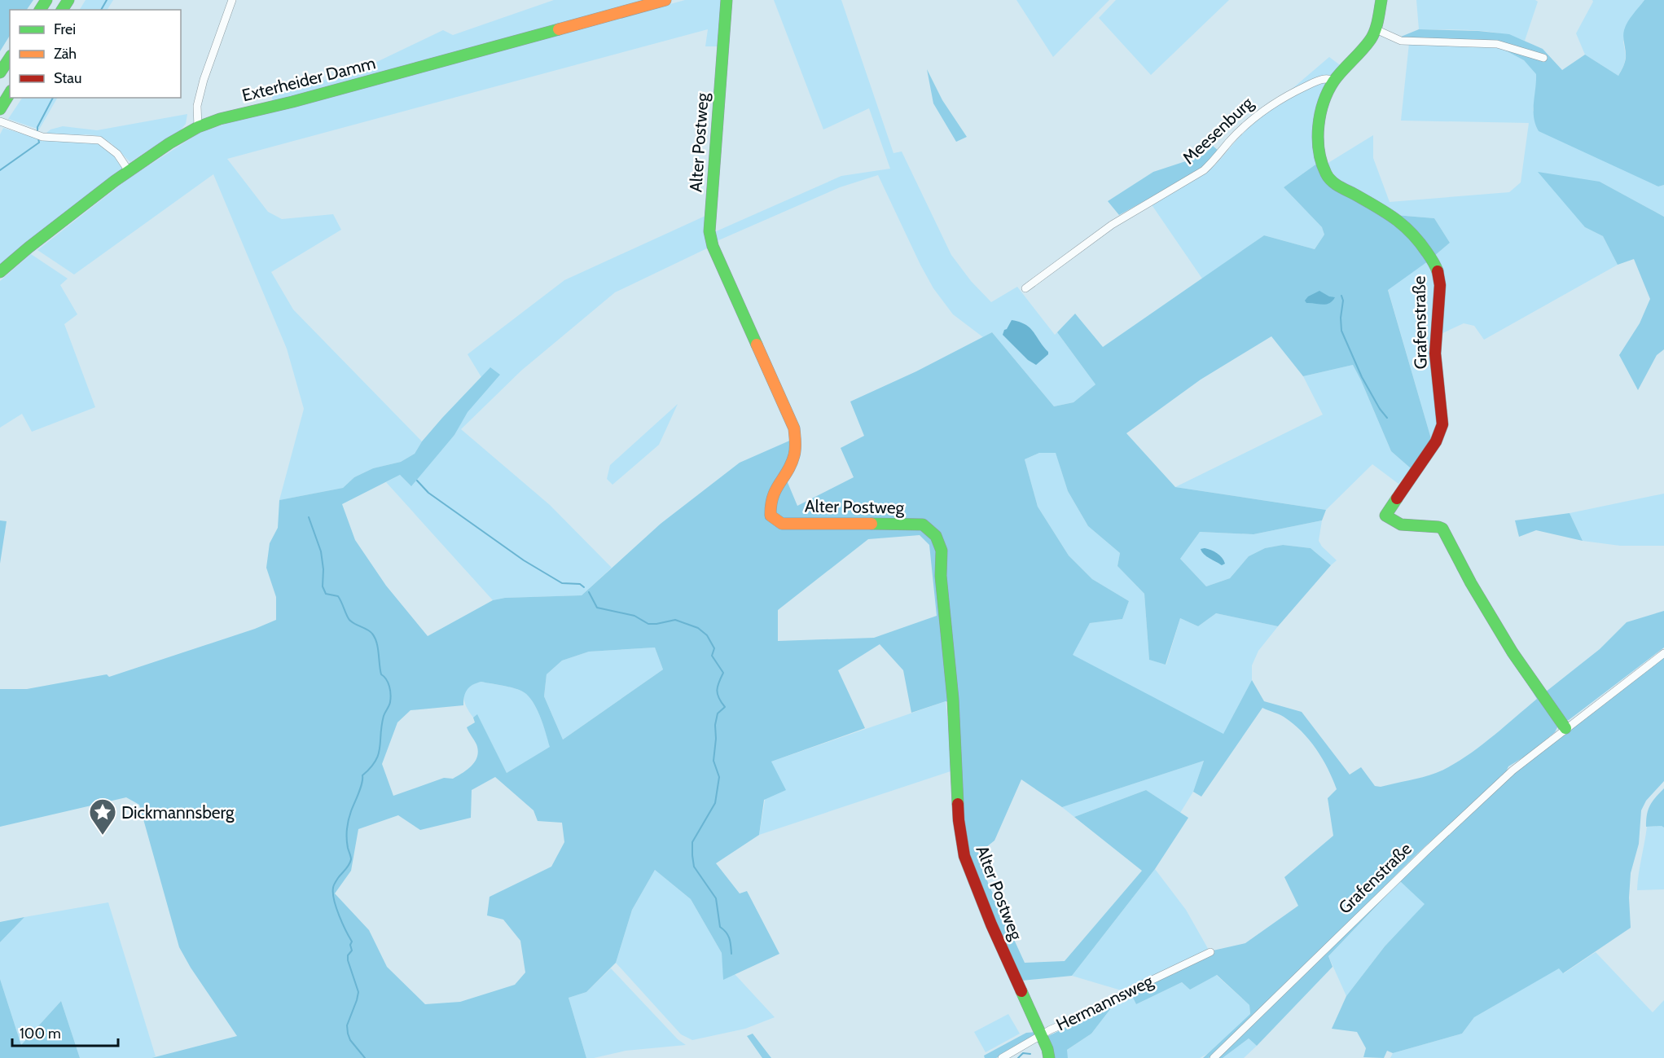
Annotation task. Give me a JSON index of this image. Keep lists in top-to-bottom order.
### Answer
{
  "streets": {
    "main road": ["Exterheider Damm", "Alter Postweg", "Grafenstraße"],
    "street": ["Meesenburg", "Hermannsweg"]
  },
  "crossings": [
    ["Meesenburg", "Grafenstraße"],
    ["Alter Postweg", "Hermannsweg"]
  ],
  "places": {
    "place": ["Dickmannsberg"]
  },
  "legend": ["Frei", "Zäh", "Stau"],
  "scale_bar": "100 m"
}
